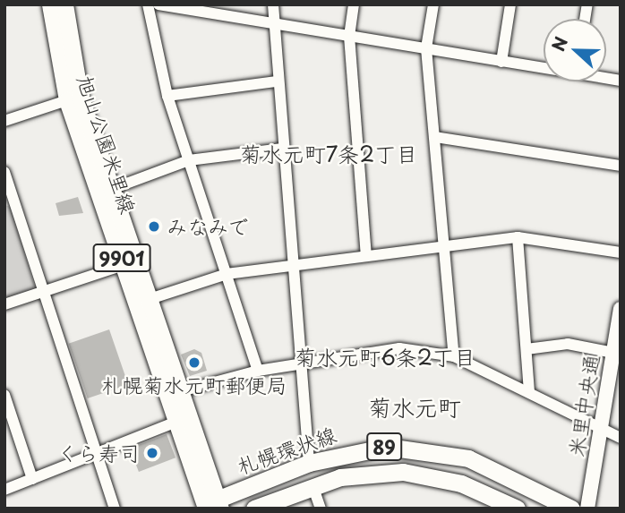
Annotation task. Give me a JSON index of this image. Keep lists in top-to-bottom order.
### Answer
{
  "streets": {
    "main road": [
      "旭山公園米里線",
      "9901",
      "89",
      "札幌環状線"
    ],
    "street": ["米里中央通"]
  },
  "crossings": [
    ["旭山公園米里線", "札幌環状線"]
  ],
  "districts": ["菊水元町7条2丁目", "菊水元町6条2丁目", "菊水元町"],
  "places": ["みなみで", "札幌菊水元町郵便局", "くら寿司"],
  "north": "left"
}
